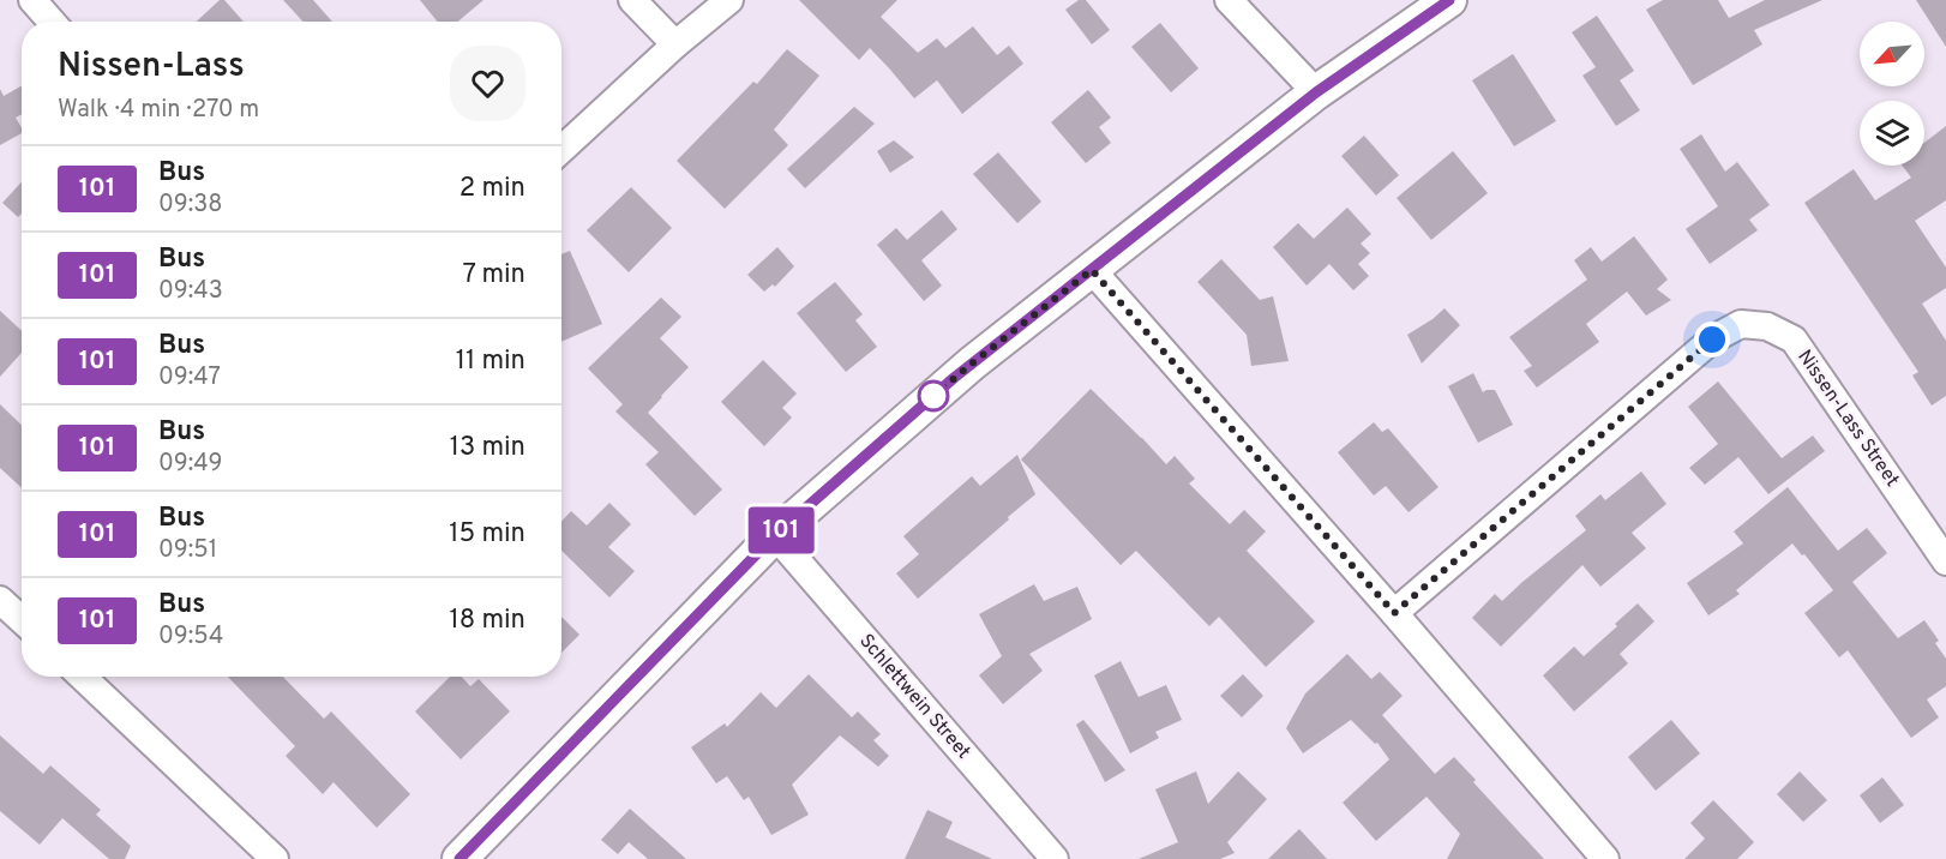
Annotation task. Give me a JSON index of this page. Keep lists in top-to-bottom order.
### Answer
{
  "streets": {
    "street": ["Nissen-Lass Street", "Schlettwein Street"]
  },
  "lines": ["bus line 101"],
  "north": "bottom left",
  "page": {
    "on_map": "101",
    "heading": ["Nissen-Lass", "Walk · 4 min · 270 m"],
    "list": [
      {
        "mark": "101",
        "name": "Bus",
        "note": "09:38",
        "value": "2 min"
      },
      {
        "mark": "101",
        "name": "Bus",
        "note": "09:43",
        "value": "7 min"
      },
      {
        "mark": "101",
        "name": "Bus",
        "note": "09:47",
        "value": "11 min"
      },
      {
        "mark": "101",
        "name": "Bus",
        "note": "09:49",
        "value": "13 min"
      },
      {
        "mark": "101",
        "name": "Bus",
        "note": "09:51",
        "value": "15 min"
      },
      {
        "mark": "101",
        "name": "Bus",
        "note": "09:54",
        "value": "18 min"
      }
    ]
  }
}
